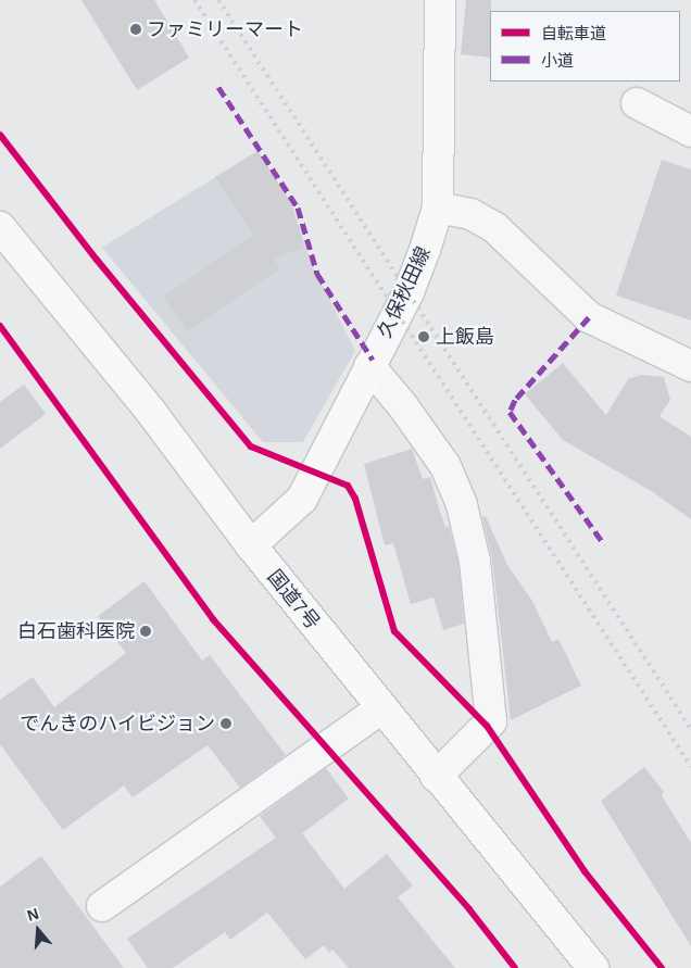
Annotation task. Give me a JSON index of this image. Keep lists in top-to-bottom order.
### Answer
{
  "streets": {
    "main road": ["久保秋田線", "国道7号"]
  },
  "crossings": [
    ["久保秋田線", "国道7号"]
  ],
  "places": [
    "ファミリーマート",
    "上飯島",
    "白石歯科医院",
    "でんきのハイビジョン"
  ],
  "legend": ["自転車道", "小道"],
  "north": "top"
}
